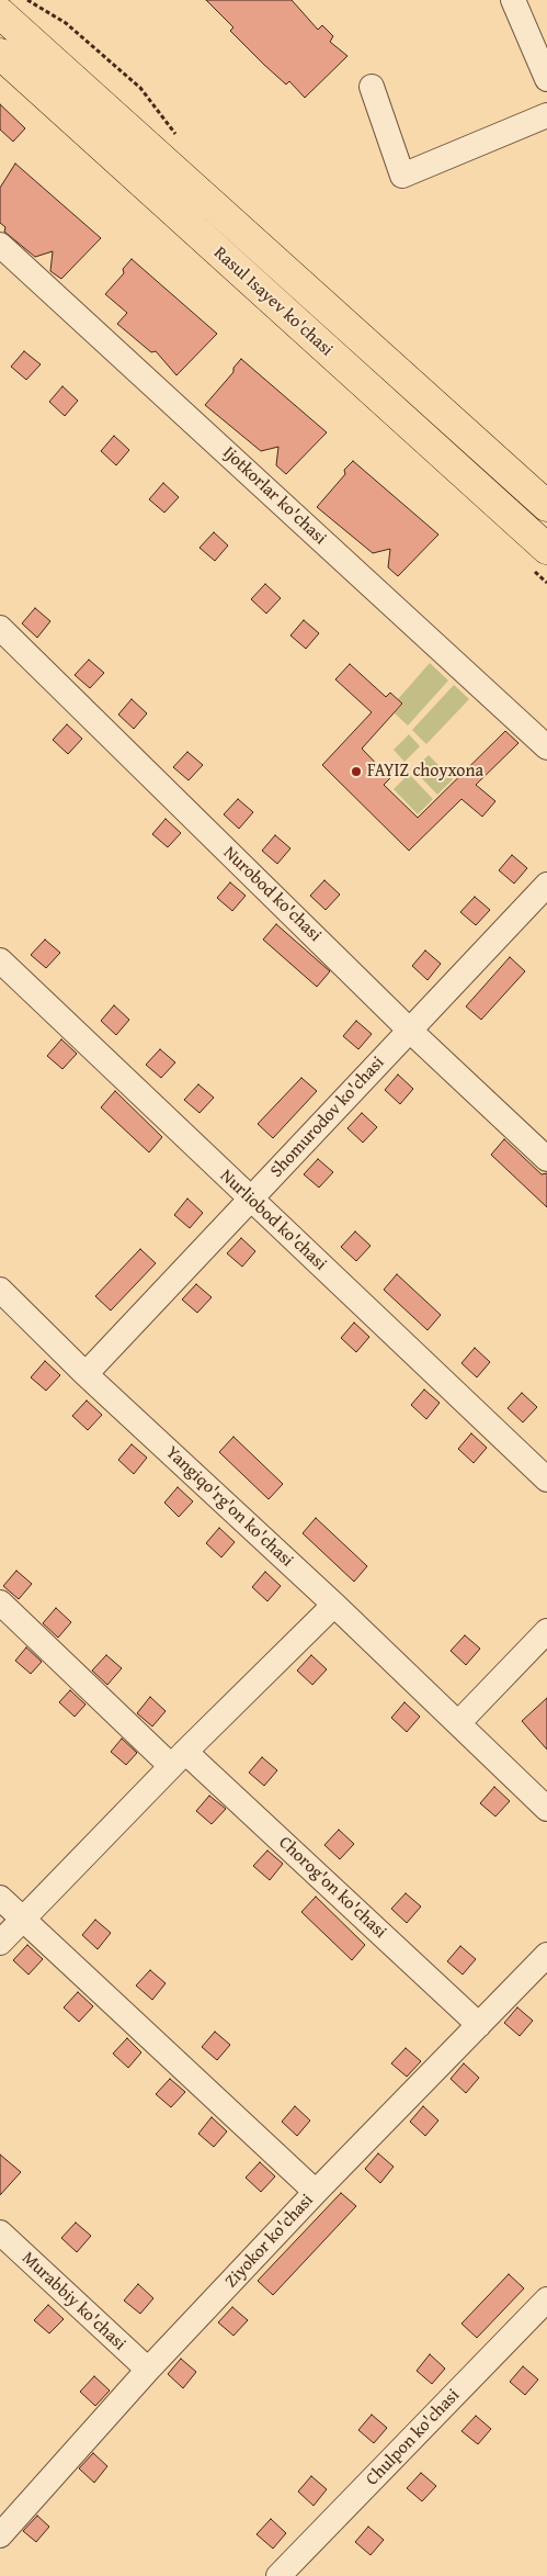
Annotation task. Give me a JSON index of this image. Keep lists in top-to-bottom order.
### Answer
{
  "streets": {
    "main road": ["Rasul Isayev ko'chasi"],
    "street": [
      "Ijotkorlar ko'chasi",
      "Nurobod ko'chasi",
      "Shomurodov ko'chasi",
      "Nurliobod ko'chasi",
      "Yangiqo'rg'on ko'chasi",
      "Chorog'on ko'chasi",
      "Ziyokor ko'chasi",
      "Murabbiy ko'chasi",
      "Chulpon ko'chasi"
    ]
  },
  "crossings": [
    ["Nurobod ko'chasi", "Shomurodov ko'chasi"],
    ["Shomurodov ko'chasi", "Nurliobod ko'chasi"],
    ["Shomurodov ko'chasi", "Yangiqo'rg'on ko'chasi"],
    ["Chorog'on ko'chasi", "Ziyokor ko'chasi"],
    ["Ziyokor ko'chasi", "Murabbiy ko'chasi"]
  ],
  "places": ["FAYIZ choyxona"]
}
